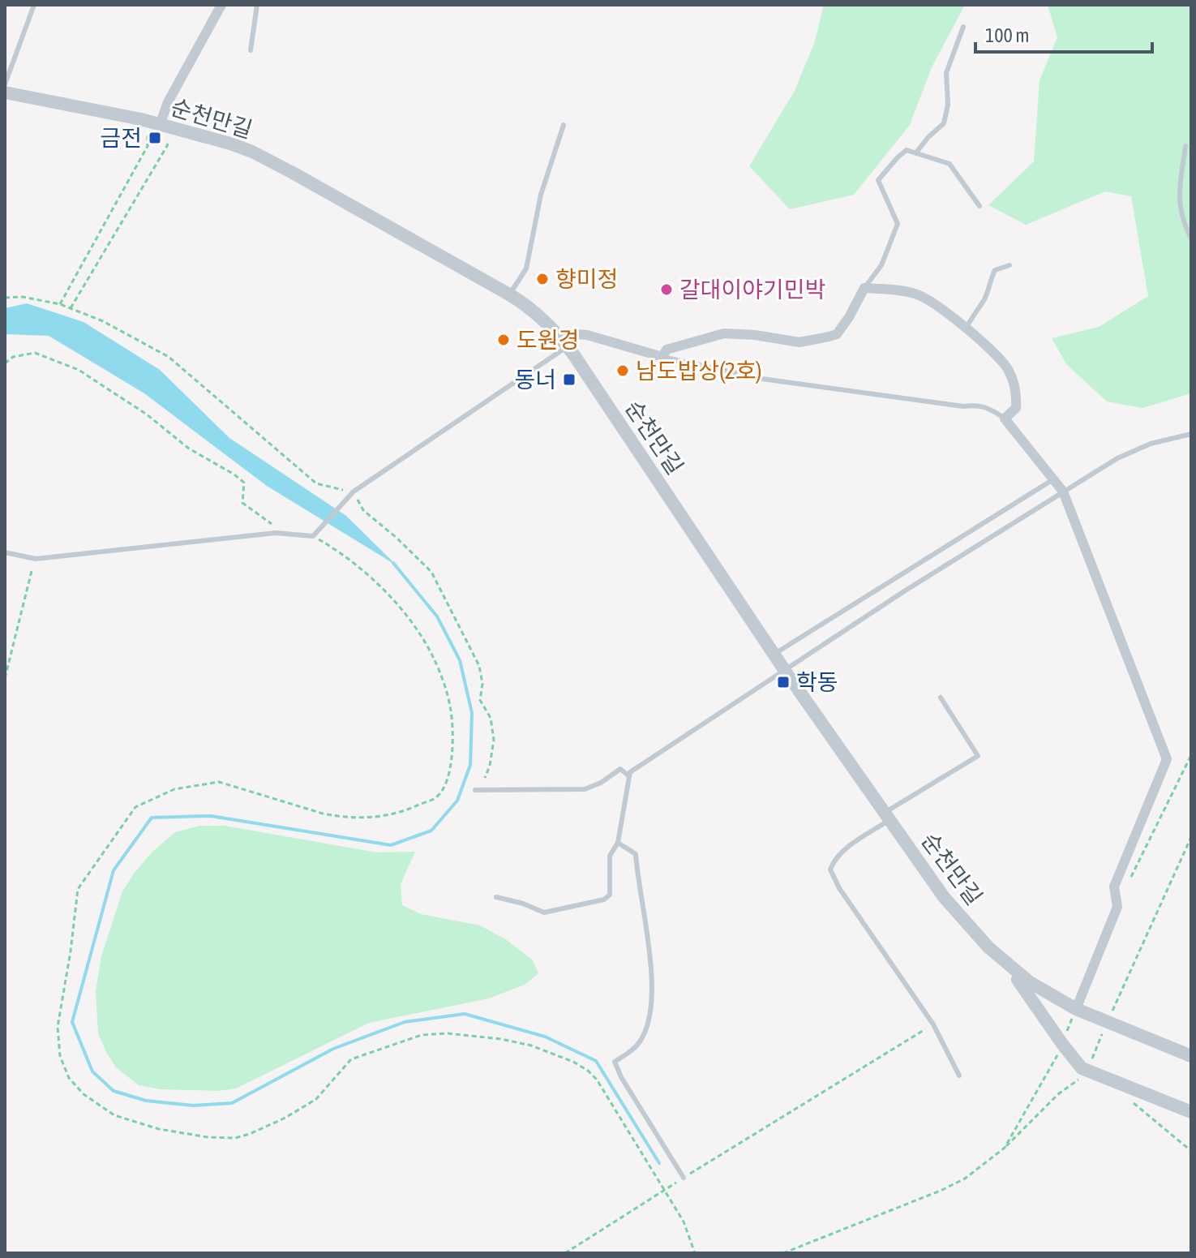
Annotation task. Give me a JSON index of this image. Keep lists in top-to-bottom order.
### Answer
{
  "streets": {
    "street": ["순천만길"]
  },
  "places": {
    "transit": ["금전", "동너", "학동"],
    "other": [
      "향미정",
      "갈대이야기민박",
      "도원경",
      "남도밥상(2호)"
    ]
  },
  "scale_bar": "100 m"
}
